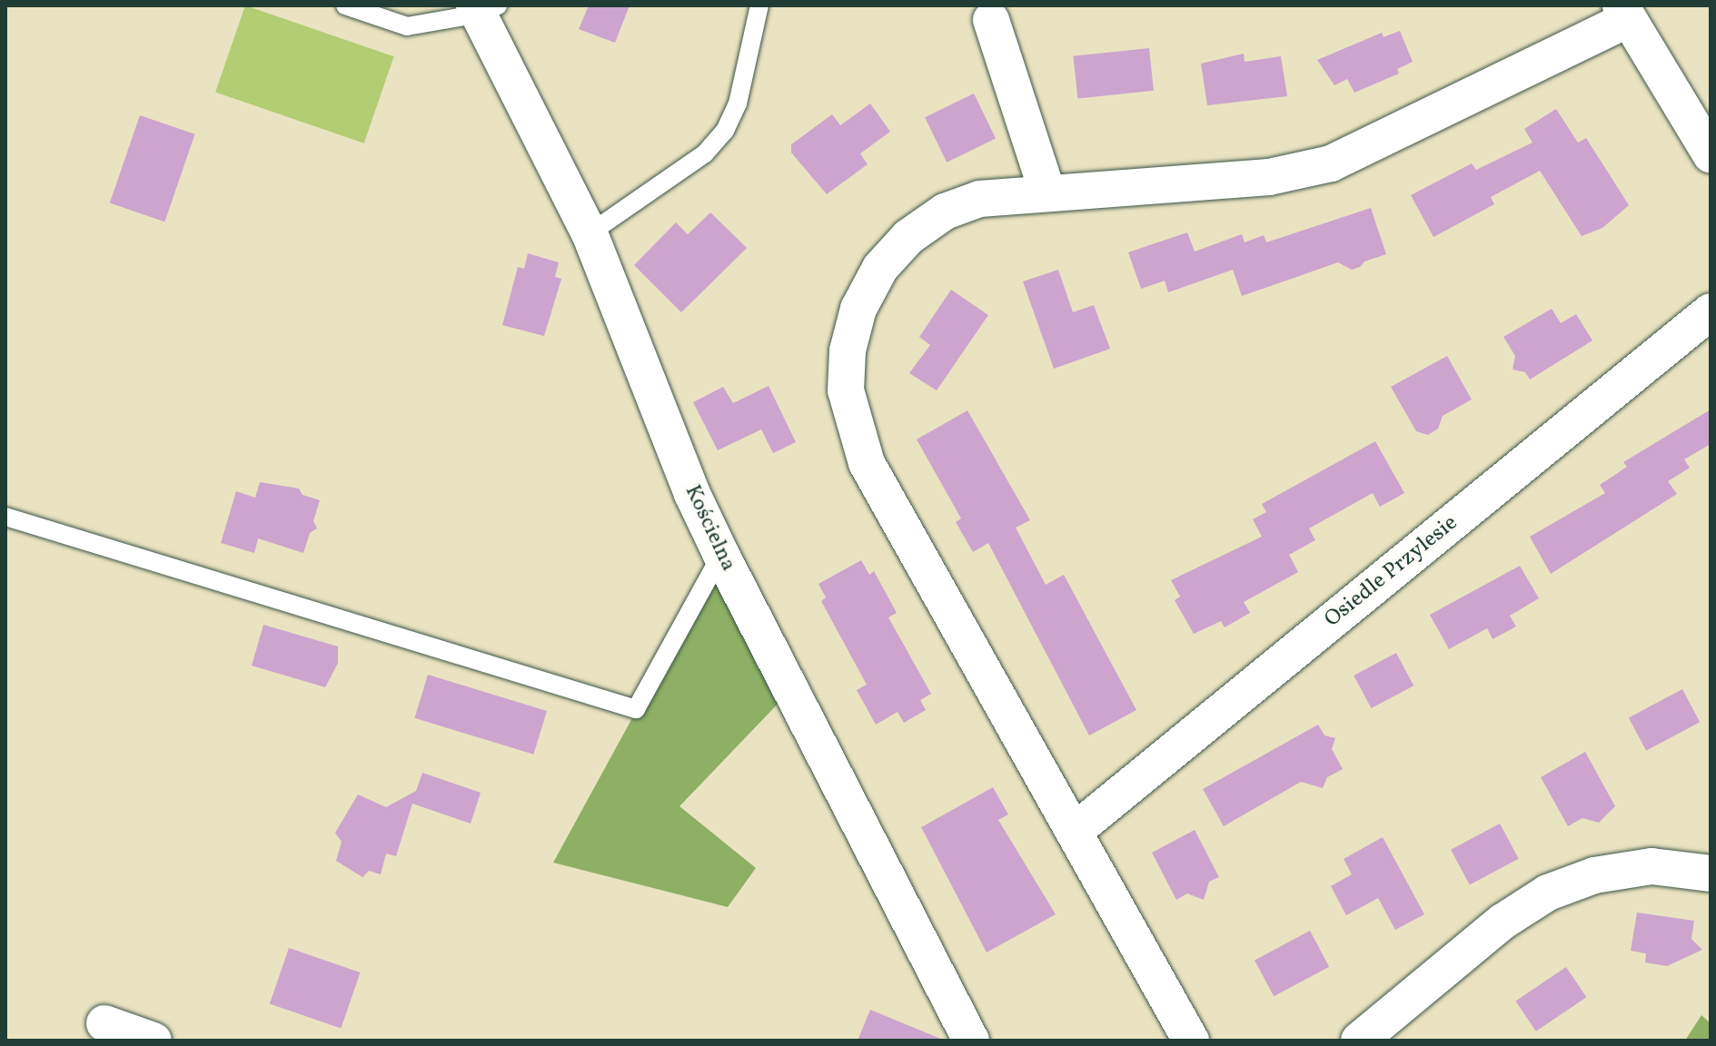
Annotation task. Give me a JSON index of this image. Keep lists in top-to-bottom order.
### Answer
{
  "streets": {
    "street": ["Kościelna", "Osiedle Przylesie"]
  }
}
